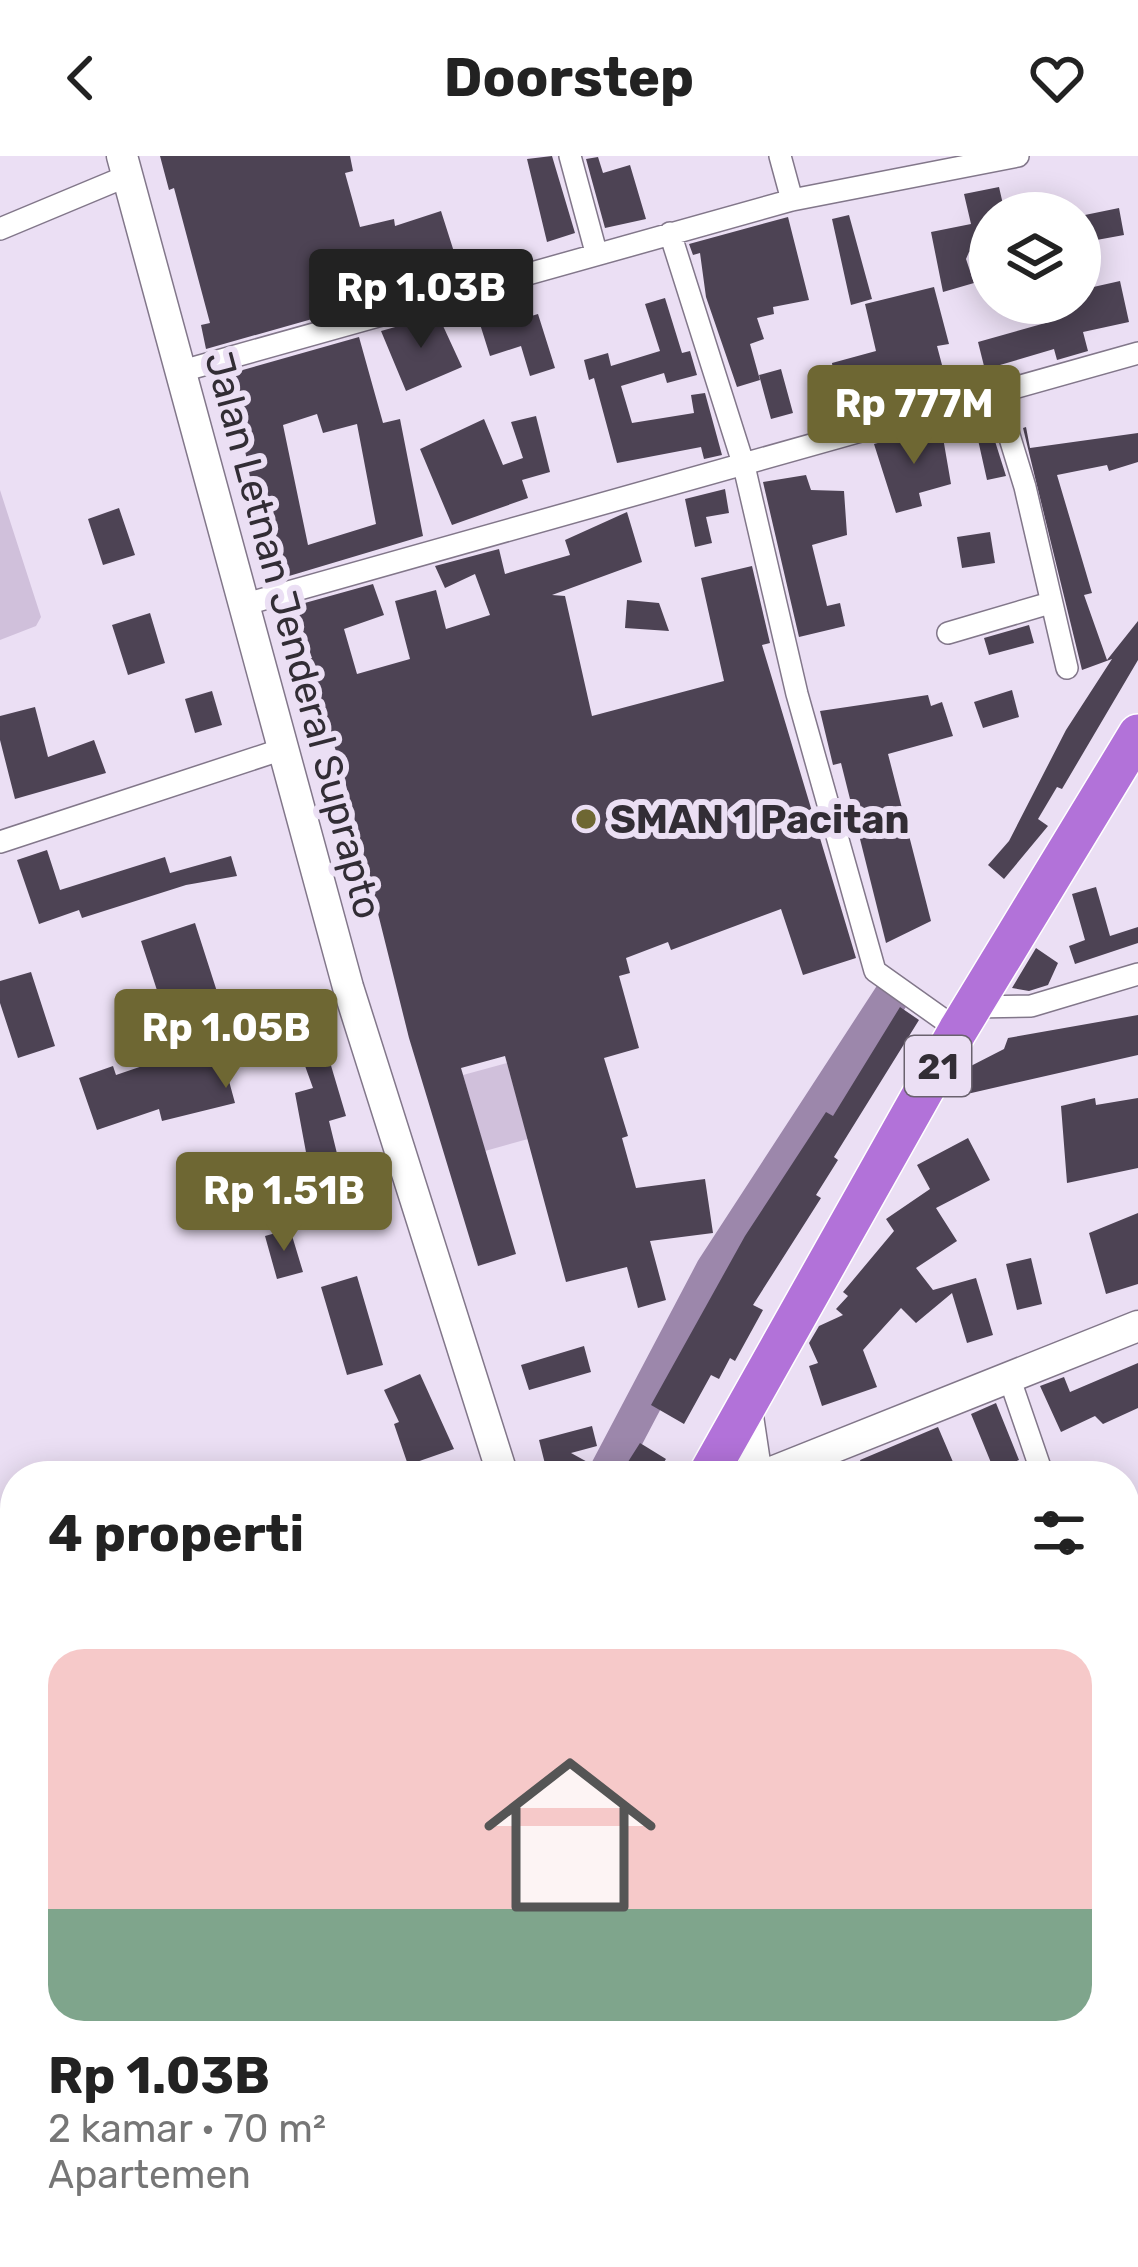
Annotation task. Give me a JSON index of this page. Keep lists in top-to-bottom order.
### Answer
{
  "streets": {
    "highway": ["21"],
    "main road": ["Jalan Letnan Jenderal Suprapto"]
  },
  "places": ["SMAN 1 Pacitan"],
  "page": {
    "header": "Doorstep",
    "price": [
      "Rp 1.03B",
      "Rp 777M",
      "Rp 1.05B",
      "Rp 1.51B"
    ],
    "heading": "4 properti",
    "list": [
      {
        "name": "Rp 1.03B",
        "note": "2 kamar · 70 m² · Apartemen"
      }
    ]
  }
}
